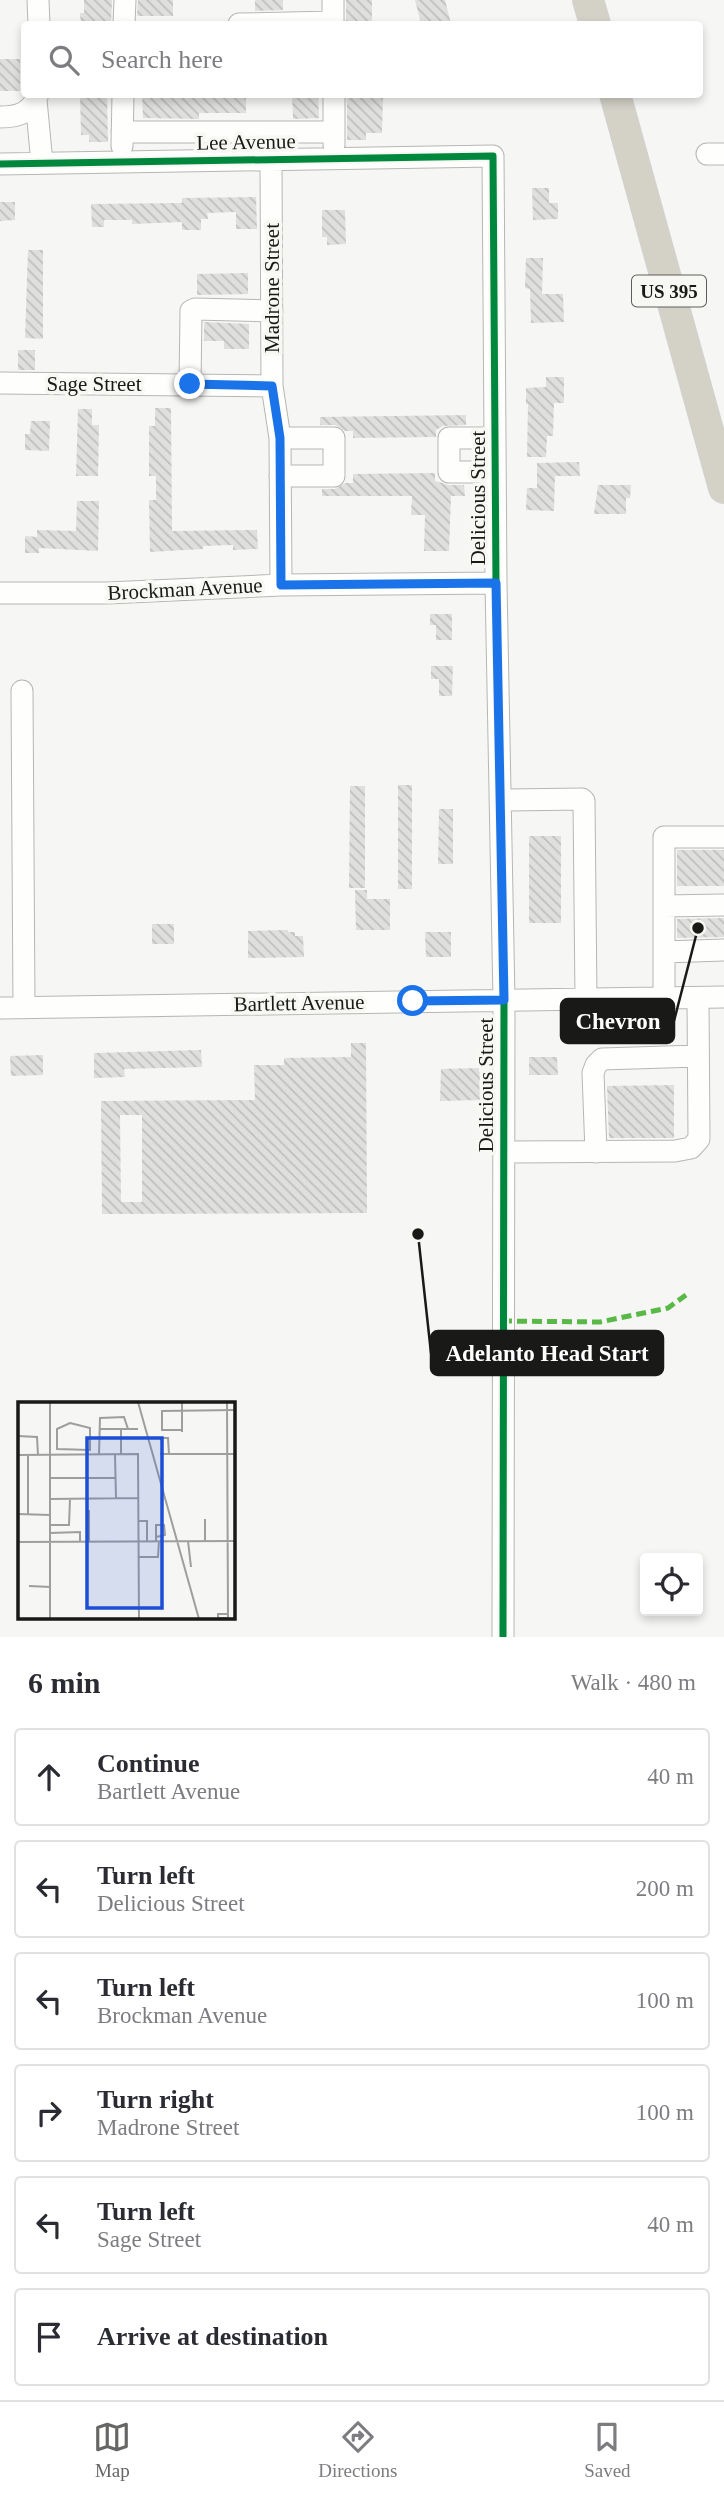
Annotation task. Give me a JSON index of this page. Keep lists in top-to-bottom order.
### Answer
{
  "streets": {
    "highway": ["US 395"],
    "street": [
      "Lee Avenue",
      "Madrone Street",
      "Sage Street",
      "Delicious Street",
      "Brockman Avenue",
      "Bartlett Avenue"
    ]
  },
  "crossings": [
    ["Lee Avenue", "Madrone Street"],
    ["Lee Avenue", "Delicious Street"],
    ["Madrone Street", "Sage Street"],
    ["Madrone Street", "Brockman Avenue"],
    ["Delicious Street", "Brockman Avenue"],
    ["Delicious Street", "Bartlett Avenue"]
  ],
  "places": ["Chevron", "Adelanto Head Start"],
  "page": {
    "search": "Search here",
    "heading": ["6 min", "Walk · 480 m"],
    "list": [
      ["Continue", "Bartlett Avenue", "40 m"],
      ["Turn left", "Delicious Street", "200 m"],
      ["Turn left", "Brockman Avenue", "100 m"],
      ["Turn right", "Madrone Street", "100 m"],
      ["Turn left", "Sage Street", "40 m"],
      "Arrive at destination"
    ],
    "nav": ["Map", "Directions", "Saved"]
  }
}
